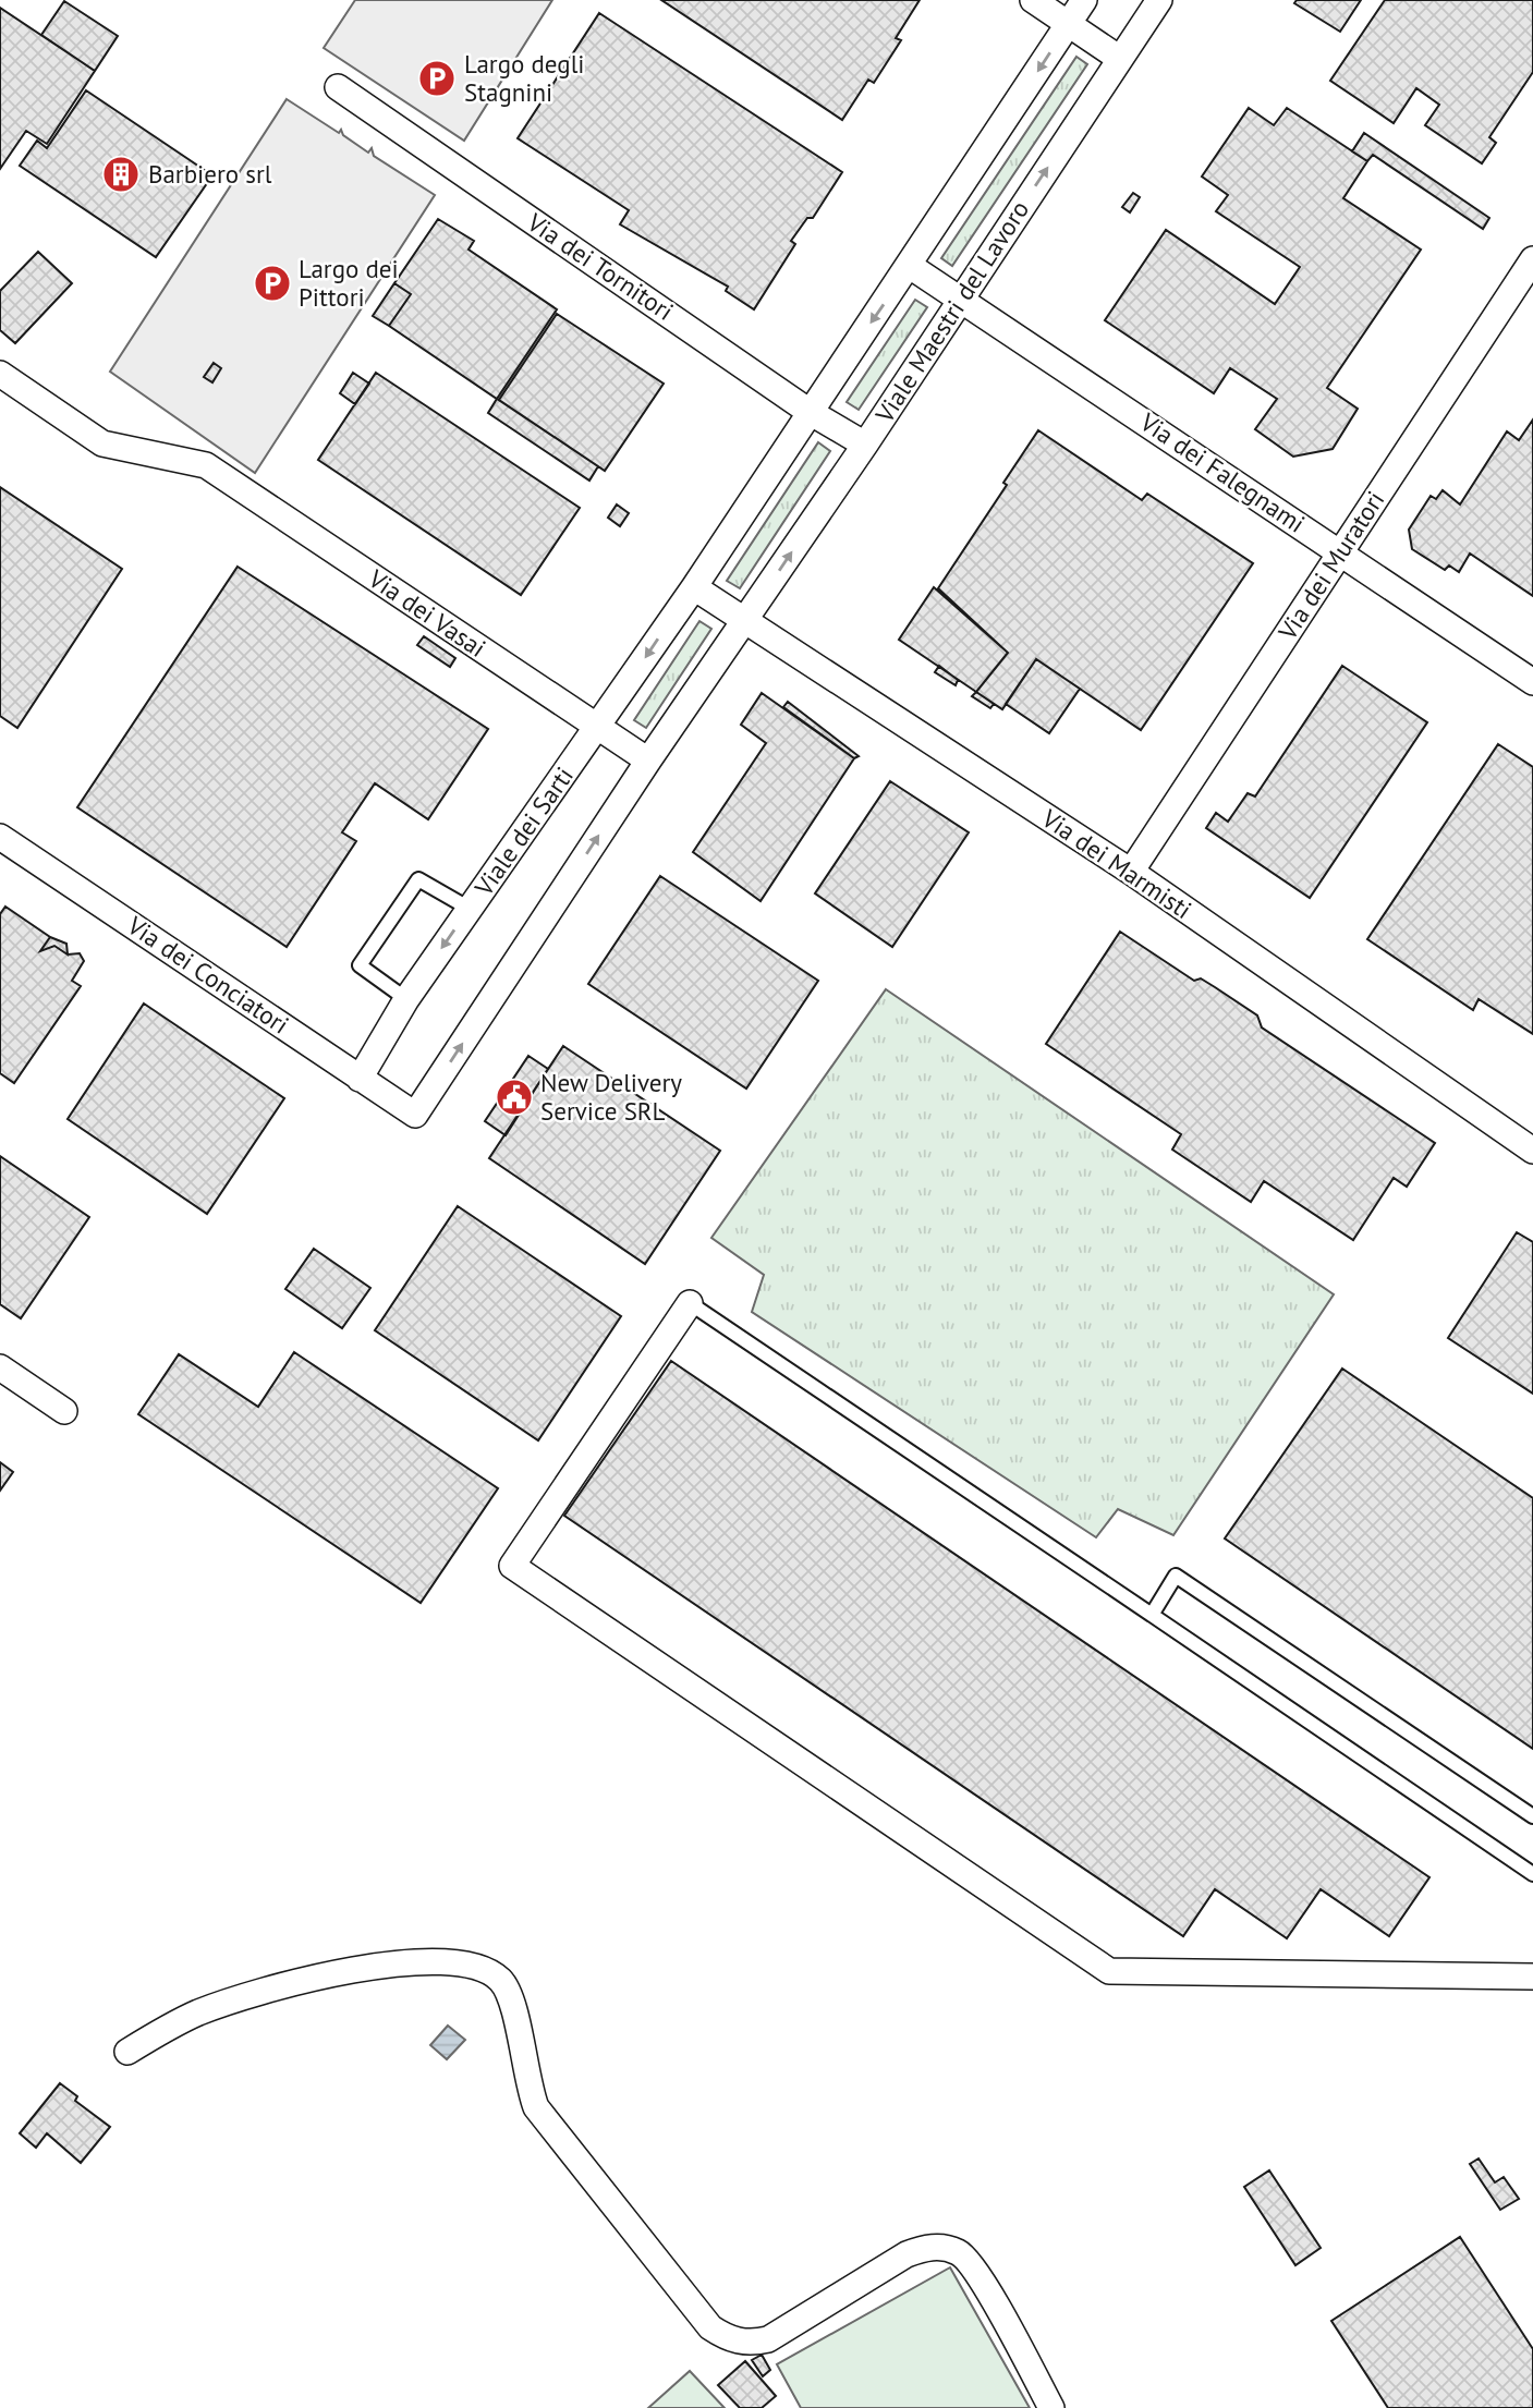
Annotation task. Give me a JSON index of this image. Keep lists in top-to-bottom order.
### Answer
{
  "streets": {
    "street": [
      "Via dei Tornitori",
      "Viale Maestri del Lavoro",
      "Via dei Falegnami",
      "Via dei Muratori",
      "Via dei Vasai",
      "Viale dei Sarti",
      "Via dei Marmisti",
      "Via dei Conciatori"
    ]
  },
  "crossings": [
    ["Via dei Tornitori", "Viale Maestri del Lavoro"],
    ["Viale Maestri del Lavoro", "Via dei Falegnami"],
    ["Viale Maestri del Lavoro", "Via dei Marmisti"],
    ["Via dei Falegnami", "Via dei Muratori"],
    ["Via dei Muratori", "Via dei Marmisti"],
    ["Via dei Vasai", "Viale dei Sarti"],
    ["Via dei Vasai", "Via dei Conciatori"],
    ["Viale dei Sarti", "Via dei Marmisti"],
    ["Viale dei Sarti", "Via dei Conciatori"]
  ],
  "one_way": ["Via dei Conciatori"],
  "places": {
    "parking": ["Largo degli Stagnini", "Largo dei Pittori"],
    "building": ["Barbiero srl"],
    "public building": ["New Delivery Service SRL"]
  }
}
